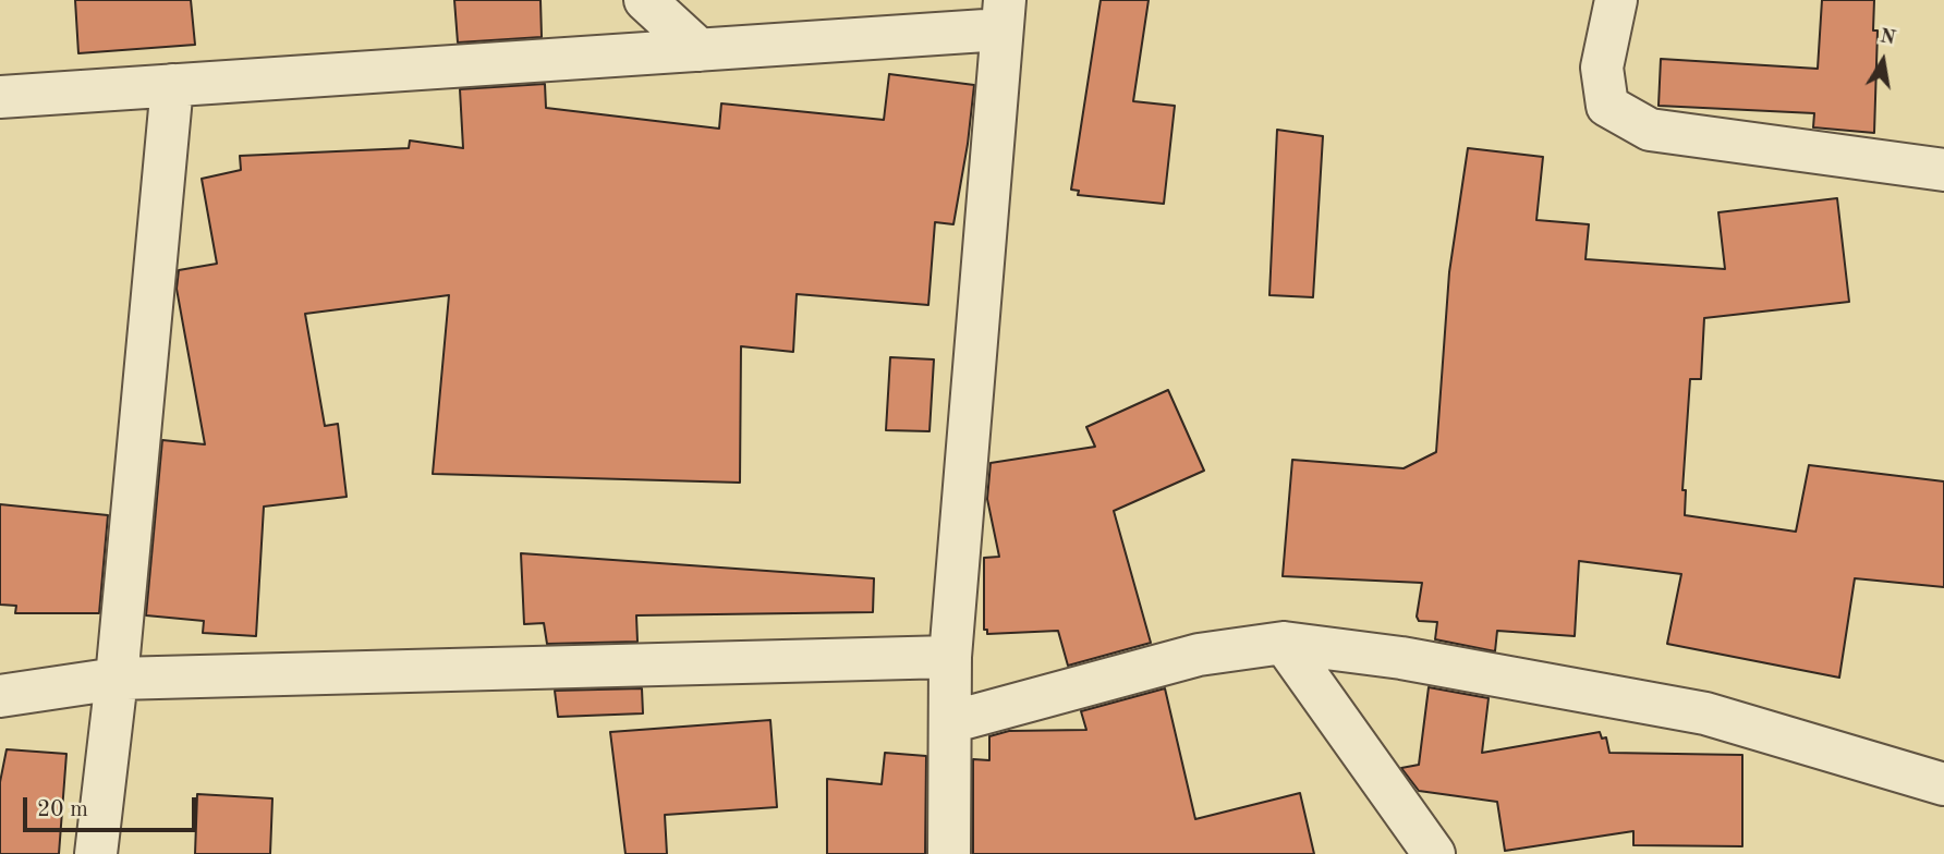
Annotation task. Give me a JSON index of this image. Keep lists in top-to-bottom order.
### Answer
{
  "scale_bar": "20 m",
  "north": "top"
}
